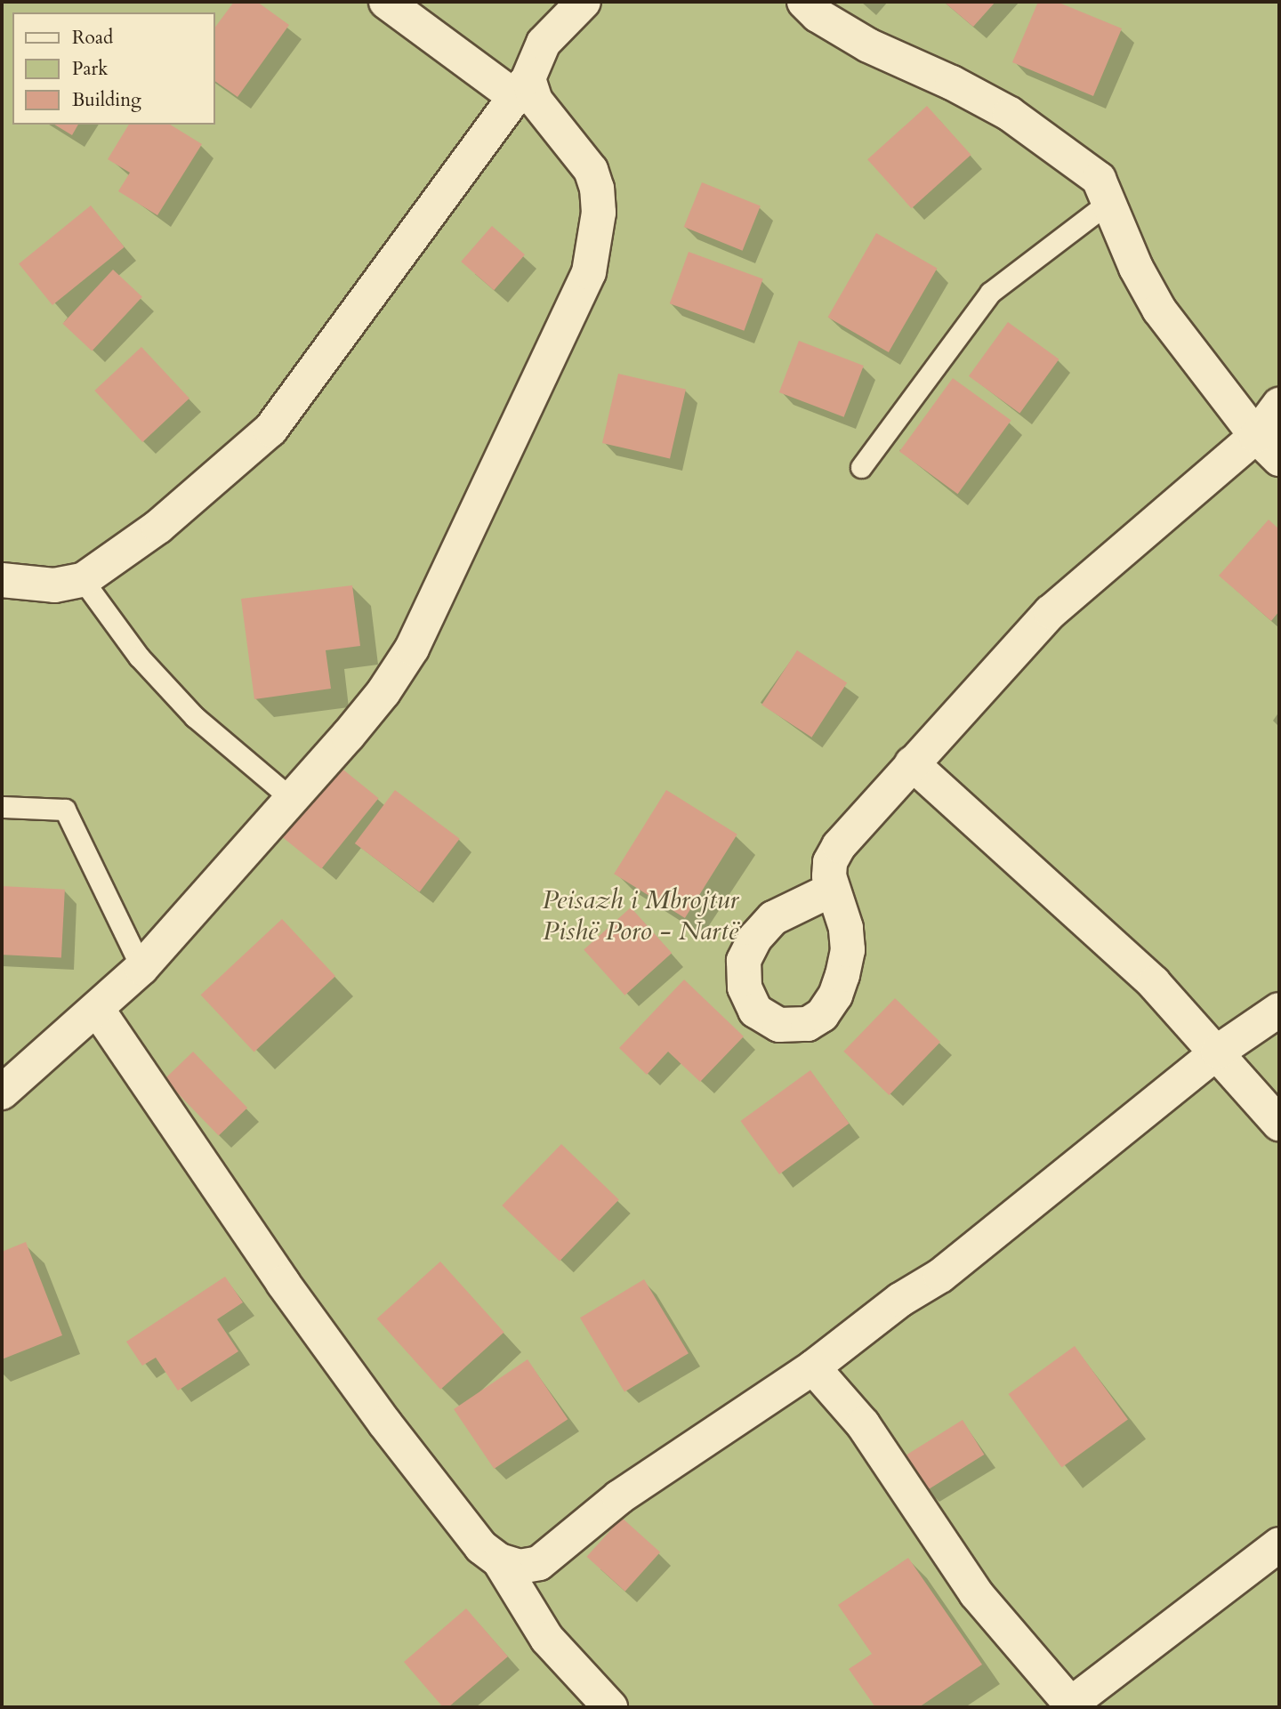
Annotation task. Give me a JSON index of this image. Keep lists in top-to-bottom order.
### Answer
{
  "parks": ["Peisazh i Mbrojtur Pishë Poro - Nartë"],
  "legend": ["Road", "Park", "Building"]
}
